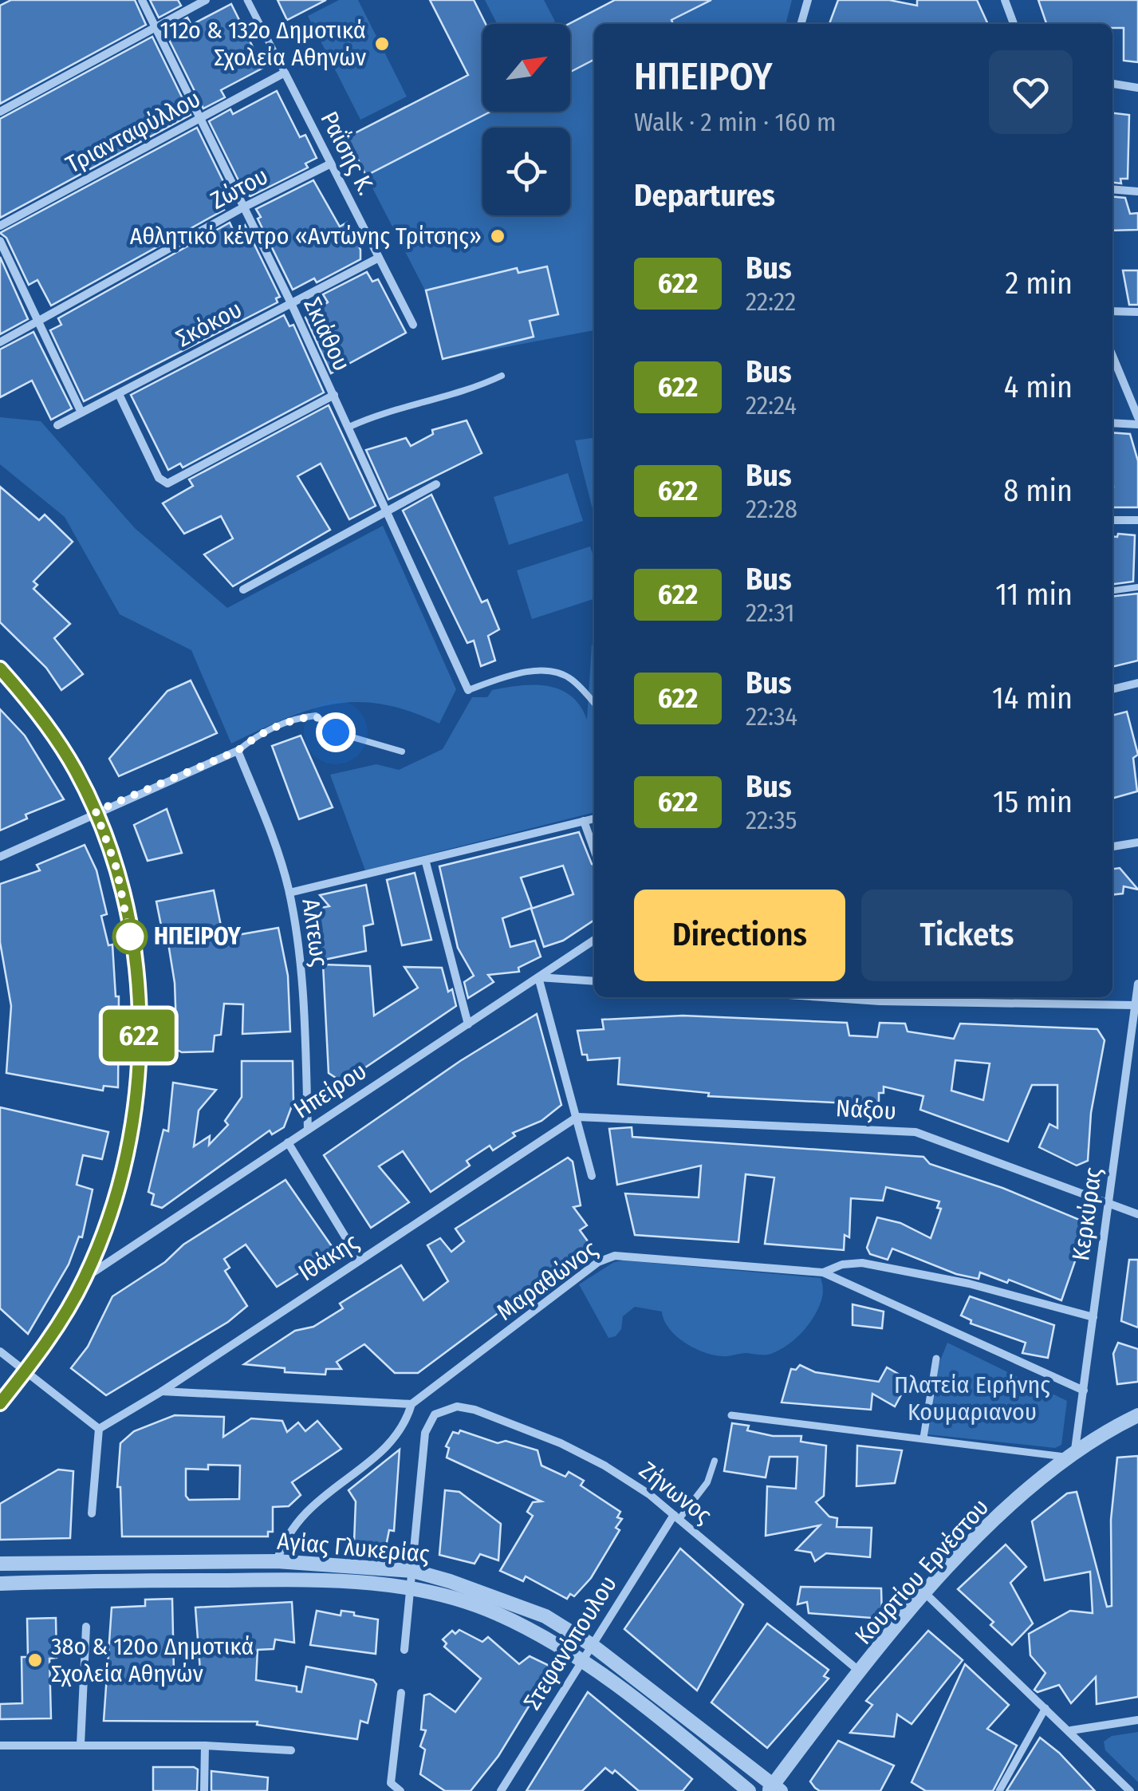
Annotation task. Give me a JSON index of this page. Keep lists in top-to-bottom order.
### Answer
{
  "streets": {
    "street": [
      "Τριανταφύλλου",
      "Ραΐσης Κ.",
      "Ζώτου",
      "Σκόκου",
      "Σκιάθου",
      "Αλτεως",
      "Ηπείρου",
      "Νάξου",
      "Κερκύρας",
      "Ιθάκης",
      "Μαραθώνος",
      "Ζήνωνος",
      "Αγίας Γλυκερίας",
      "Κουρτίου Ερνέστου",
      "Στεφανόπουλου"
    ]
  },
  "crossings": [
    ["Τριανταφύλλου", "Ραΐσης Κ."],
    ["Τριανταφύλλου", "Σκιάθου"],
    ["Ραΐσης Κ.", "Ζώτου"],
    ["Ραΐσης Κ.", "Σκόκου"],
    ["Ζώτου", "Σκιάθου"],
    ["Σκόκου", "Σκιάθου"],
    ["Αλτεως", "Ηπείρου"],
    ["Νάξου", "Κερκύρας"],
    ["Νάξου", "Ιθάκης"],
    ["Κερκύρας", "Μαραθώνος"],
    ["Κερκύρας", "Κουρτίου Ερνέστου"],
    ["Ζήνωνος", "Αγίας Γλυκερίας"],
    ["Ζήνωνος", "Κουρτίου Ερνέστου"],
    ["Ζήνωνος", "Στεφανόπουλου"],
    ["Αγίας Γλυκερίας", "Κουρτίου Ερνέστου"],
    ["Αγίας Γλυκερίας", "Στεφανόπουλου"]
  ],
  "parks": ["Πλατεία Ειρήνης Κουμαριανου"],
  "places": [
    "112ο & 132ο Δημοτικά Σχολεία Αθηνών",
    "Αθλητικό κέντρο «Αντώνης Τρίτσης»",
    "ΗΠΕΙΡΟΥ",
    "38ο & 120ο Δημοτικά Σχολεία Αθηνών"
  ],
  "lines": ["bus line 622"],
  "north": "top right",
  "page": {
    "on_map": "622",
    "heading": [
      ["ΗΠΕΙΡΟΥ", "Walk · 2 min · 160 m"],
      "Departures"
    ],
    "list": [
      {
        "mark": "622",
        "name": "Bus",
        "note": "22:22",
        "value": "2 min"
      },
      {
        "mark": "622",
        "name": "Bus",
        "note": "22:24",
        "value": "4 min"
      },
      {
        "mark": "622",
        "name": "Bus",
        "note": "22:28",
        "value": "8 min"
      },
      {
        "mark": "622",
        "name": "Bus",
        "note": "22:31",
        "value": "11 min"
      },
      {
        "mark": "622",
        "name": "Bus",
        "note": "22:34",
        "value": "14 min"
      },
      {
        "mark": "622",
        "name": "Bus",
        "note": "22:35",
        "value": "15 min"
      }
    ],
    "buttons": ["Directions", "Tickets"]
  }
}
